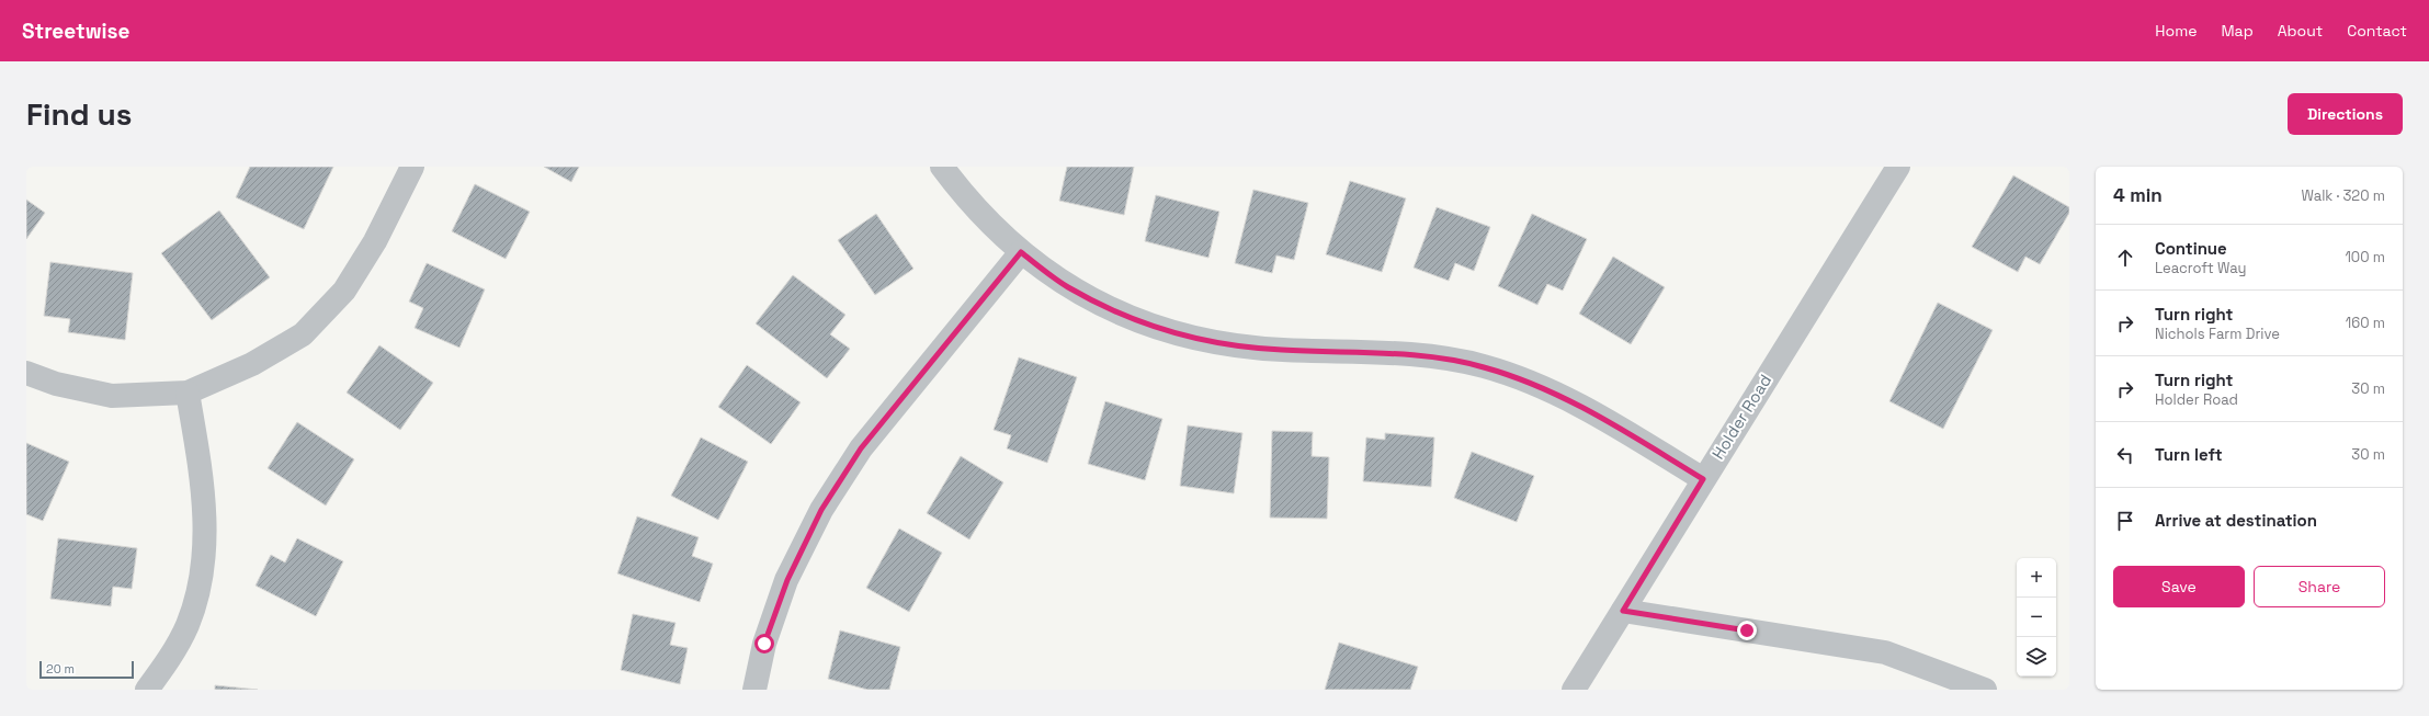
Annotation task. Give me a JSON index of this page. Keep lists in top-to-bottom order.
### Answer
{
  "streets": {
    "street": ["Holder Road"]
  },
  "scale_bar": "20 m",
  "page": {
    "header": "Streetwise",
    "nav": [
      "Home",
      "Map",
      "About",
      "Contact"
    ],
    "buttons": [
      "Directions",
      ["Save", "Share"]
    ],
    "title": "Find us",
    "heading": ["4 min", "Walk · 320 m"],
    "list": [
      ["Continue", "Leacroft Way", "100 m"],
      ["Turn right", "Nichols Farm Drive", "160 m"],
      ["Turn right", "Holder Road", "30 m"],
      ["Turn left", "30 m"],
      "Arrive at destination"
    ],
    "map_buttons": ["+", "−"],
    "scale": "20 m"
  }
}
